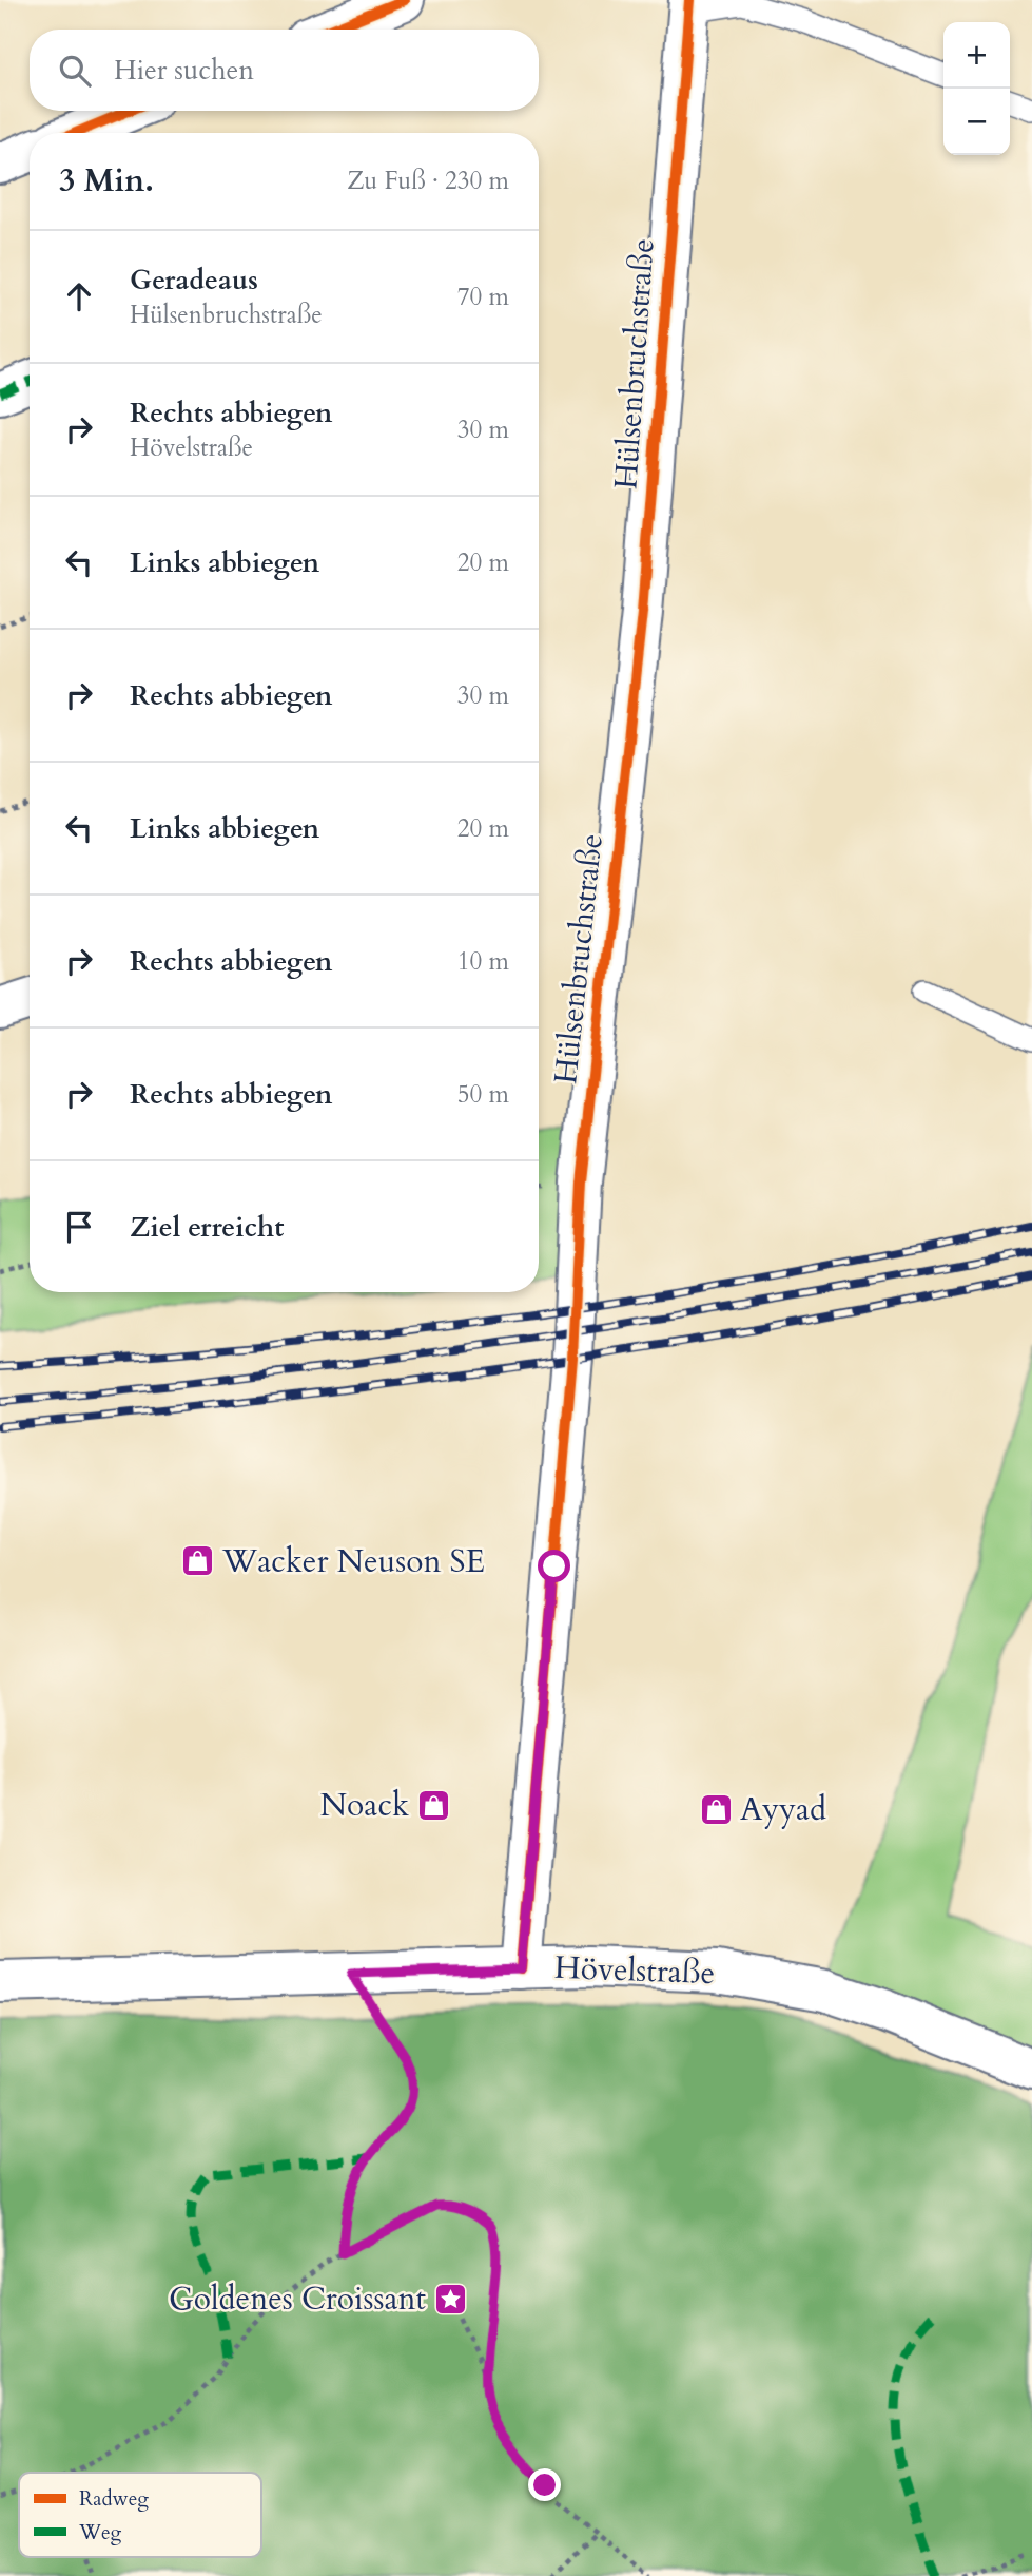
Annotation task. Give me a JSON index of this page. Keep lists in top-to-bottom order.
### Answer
{
  "streets": {
    "street": ["Hülsenbruchstraße", "Hövelstraße"]
  },
  "crossings": [
    ["Hülsenbruchstraße", "Hövelstraße"]
  ],
  "places": {
    "shop": ["Wacker Neuson SE", "Noack", "Ayyad"],
    "place": ["Goldenes Croissant"]
  },
  "legend": ["Radweg", "Weg"],
  "page": {
    "map_buttons": ["+", "−"],
    "search": "Hier suchen",
    "heading": ["3 Min.", "Zu Fuß · 230 m"],
    "list": [
      ["Geradeaus", "Hülsenbruchstraße", "70 m"],
      ["Rechts abbiegen", "Hövelstraße", "30 m"],
      ["Links abbiegen", "20 m"],
      ["Rechts abbiegen", "30 m"],
      ["Links abbiegen", "20 m"],
      ["Rechts abbiegen", "10 m"],
      ["Rechts abbiegen", "50 m"],
      "Ziel erreicht"
    ]
  }
}
